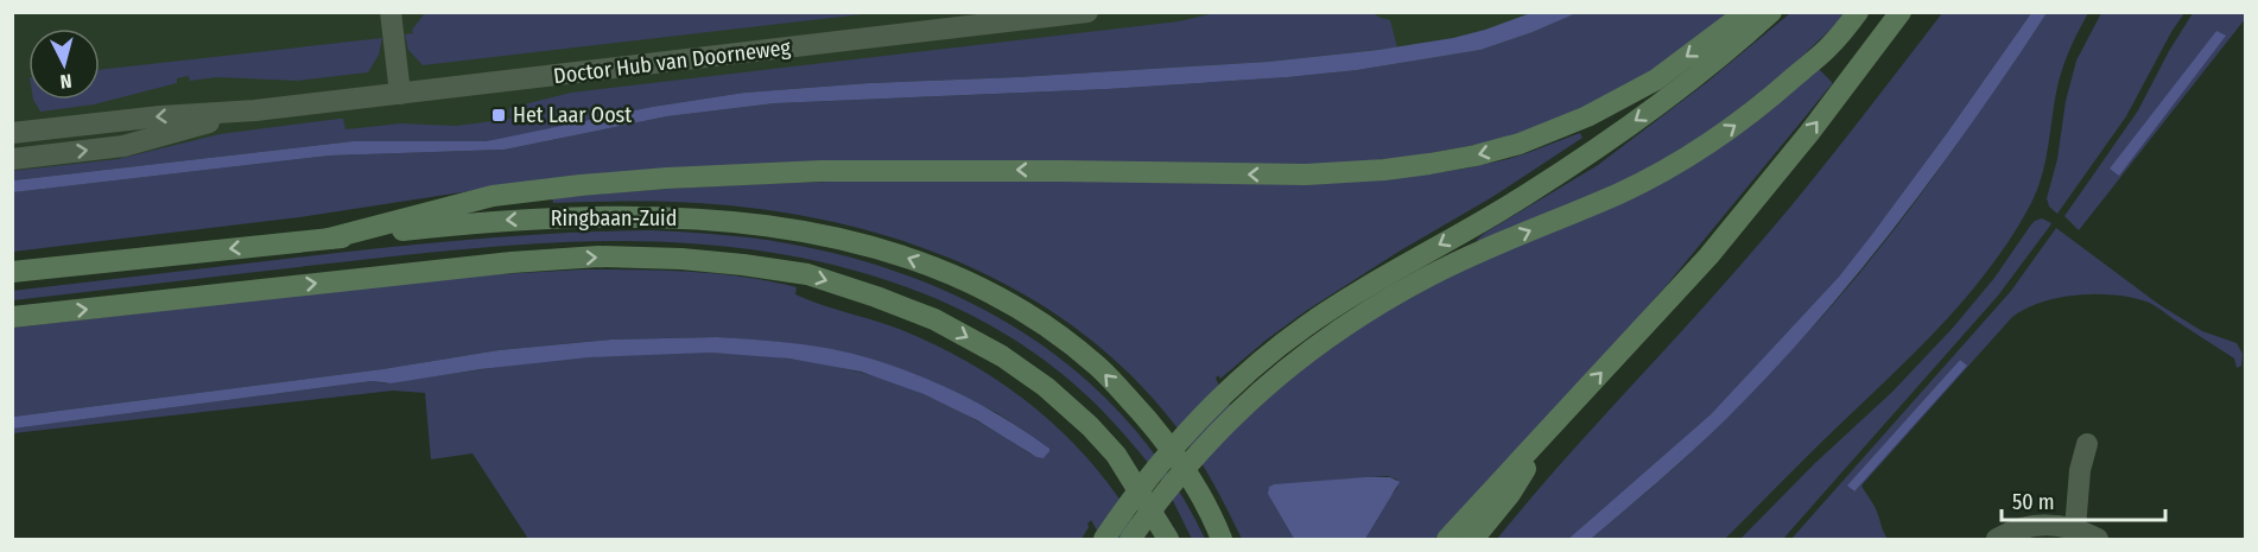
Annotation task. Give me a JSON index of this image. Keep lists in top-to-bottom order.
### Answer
{
  "streets": {
    "main road": ["Ringbaan-Zuid"],
    "street": ["Doctor Hub van Doorneweg"]
  },
  "places": {
    "transit": ["Het Laar Oost"]
  },
  "scale_bar": "50 m",
  "north": "bottom"
}
